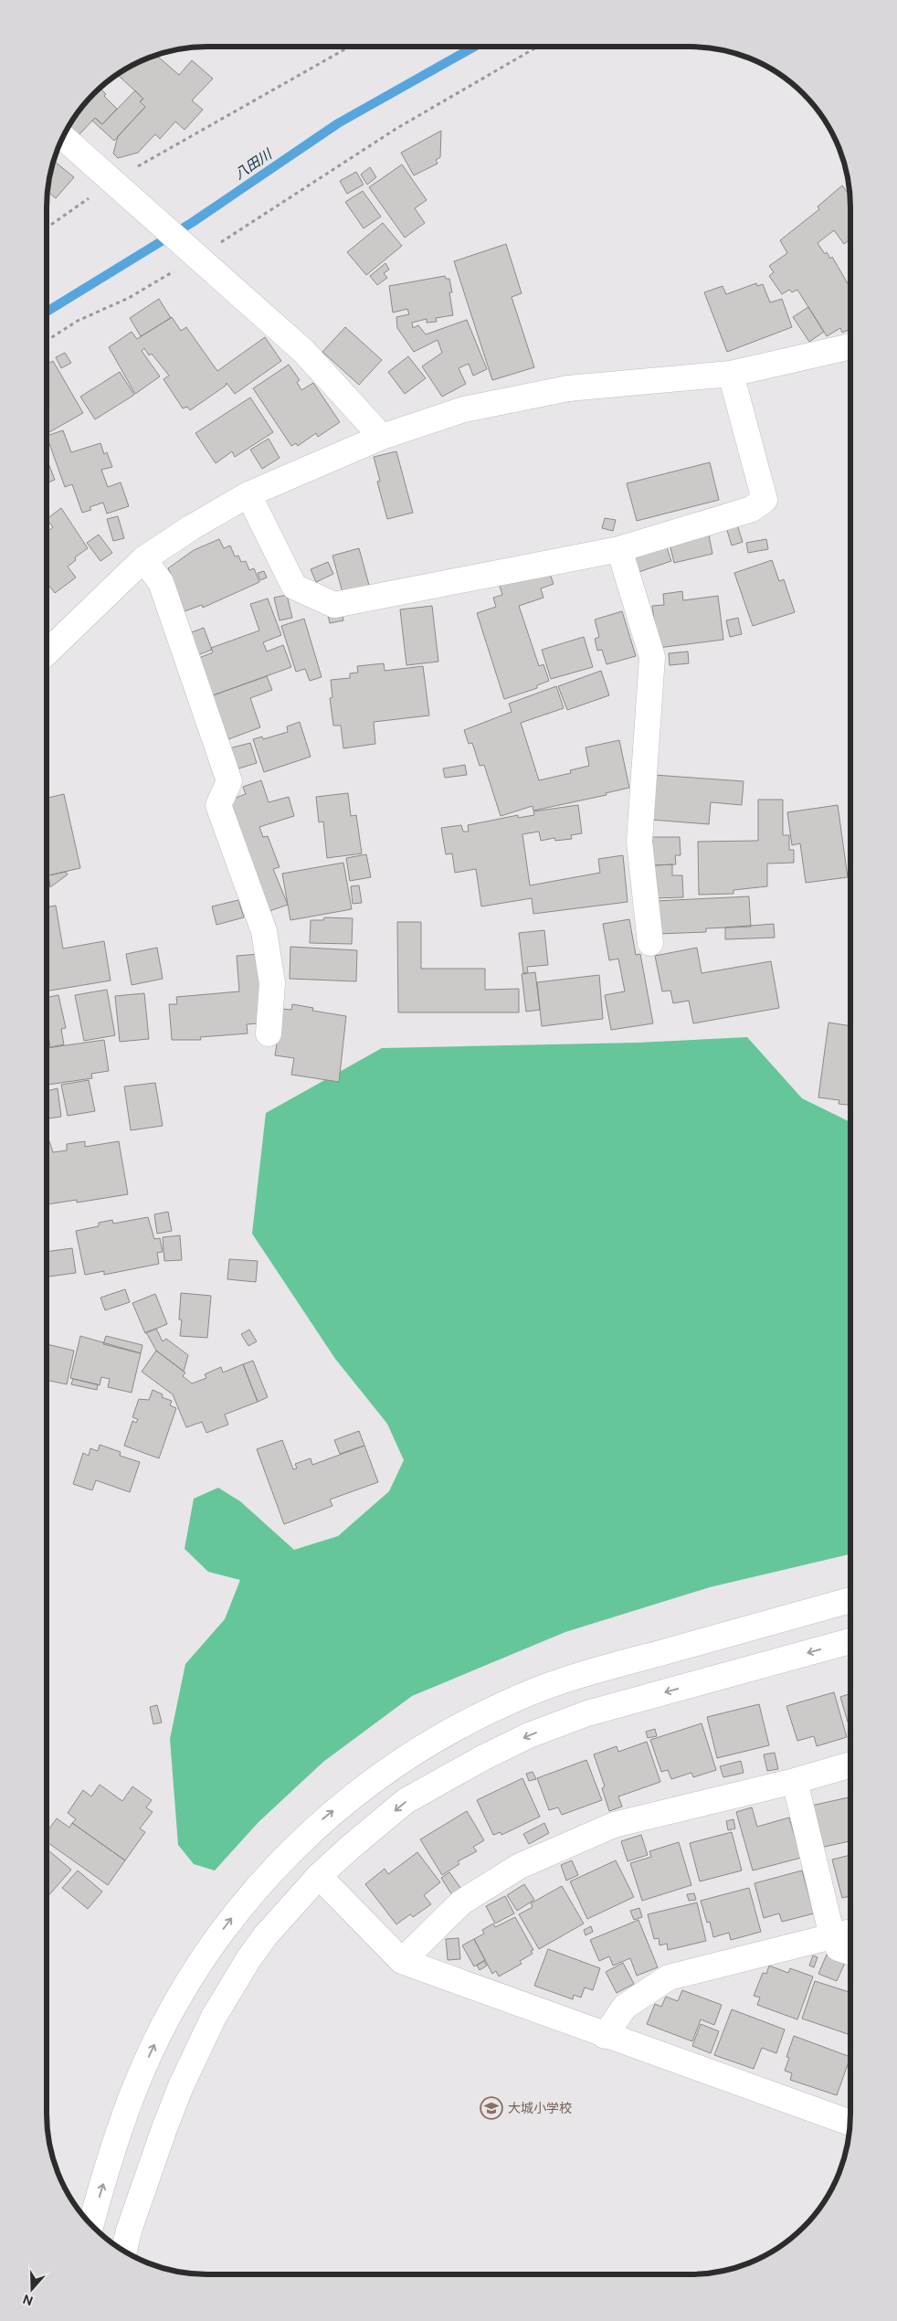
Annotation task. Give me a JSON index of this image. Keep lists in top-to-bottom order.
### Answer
{
  "water": ["八田川"],
  "places": {
    "school or university": ["大城小学校"]
  },
  "north": "bottom"
}
